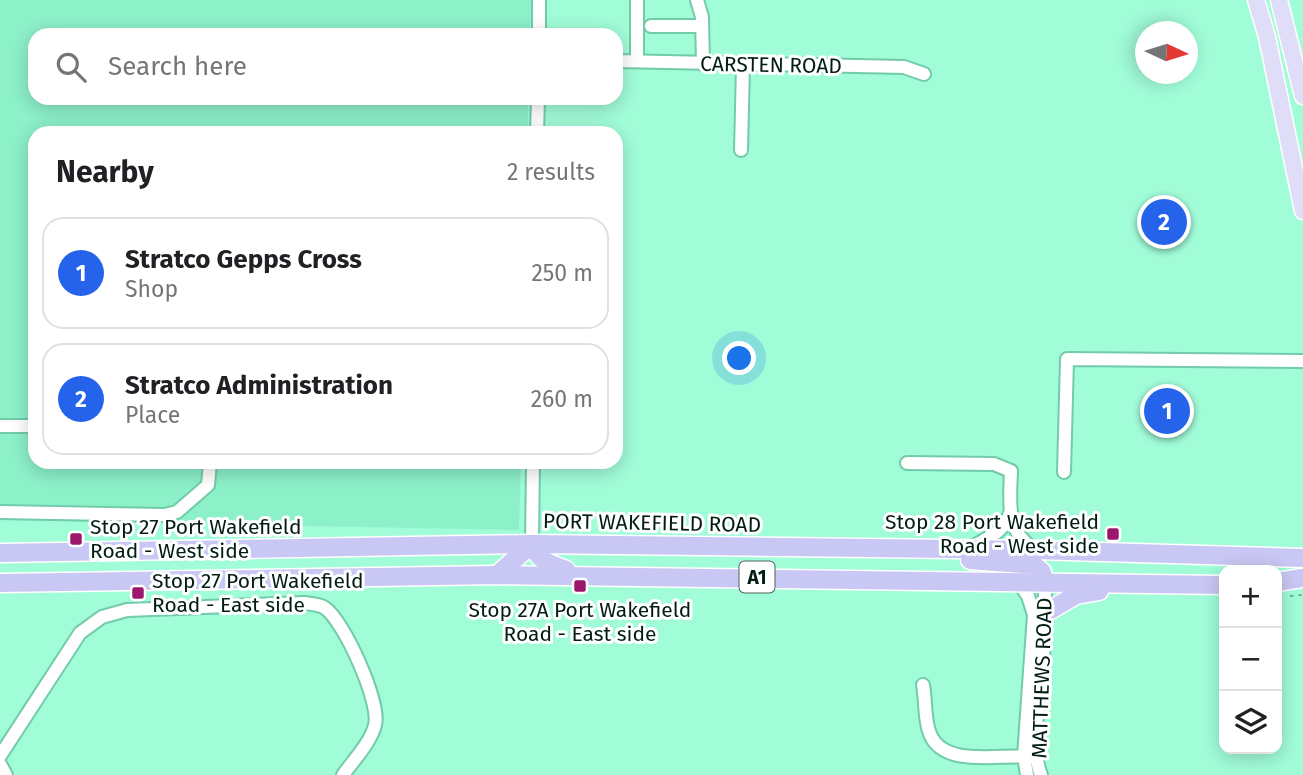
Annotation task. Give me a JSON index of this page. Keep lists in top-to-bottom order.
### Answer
{
  "streets": {
    "highway": ["PORT WAKEFIELD ROAD", "A1"],
    "street": ["CARSTEN ROAD", "MATTHEWS ROAD"]
  },
  "crossings": [
    ["A1", "MATTHEWS ROAD"]
  ],
  "places": {
    "transit": [
      "Stop 28 Port Wakefield Road - West side",
      "Stop 27 Port Wakefield Road - West side",
      "Stop 27A Port Wakefield Road - East side",
      "Stop 27 Port Wakefield Road - East side"
    ]
  },
  "north": "right",
  "page": {
    "search": "Search here",
    "heading": ["Nearby", "2 results"],
    "pins": ["2", "1"],
    "list": [
      {
        "mark": "1",
        "name": "Stratco Gepps Cross",
        "note": "Shop",
        "value": "250 m"
      },
      {
        "mark": "2",
        "name": "Stratco Administration",
        "note": "Place",
        "value": "260 m"
      }
    ],
    "map_buttons": ["+", "−"]
  }
}
